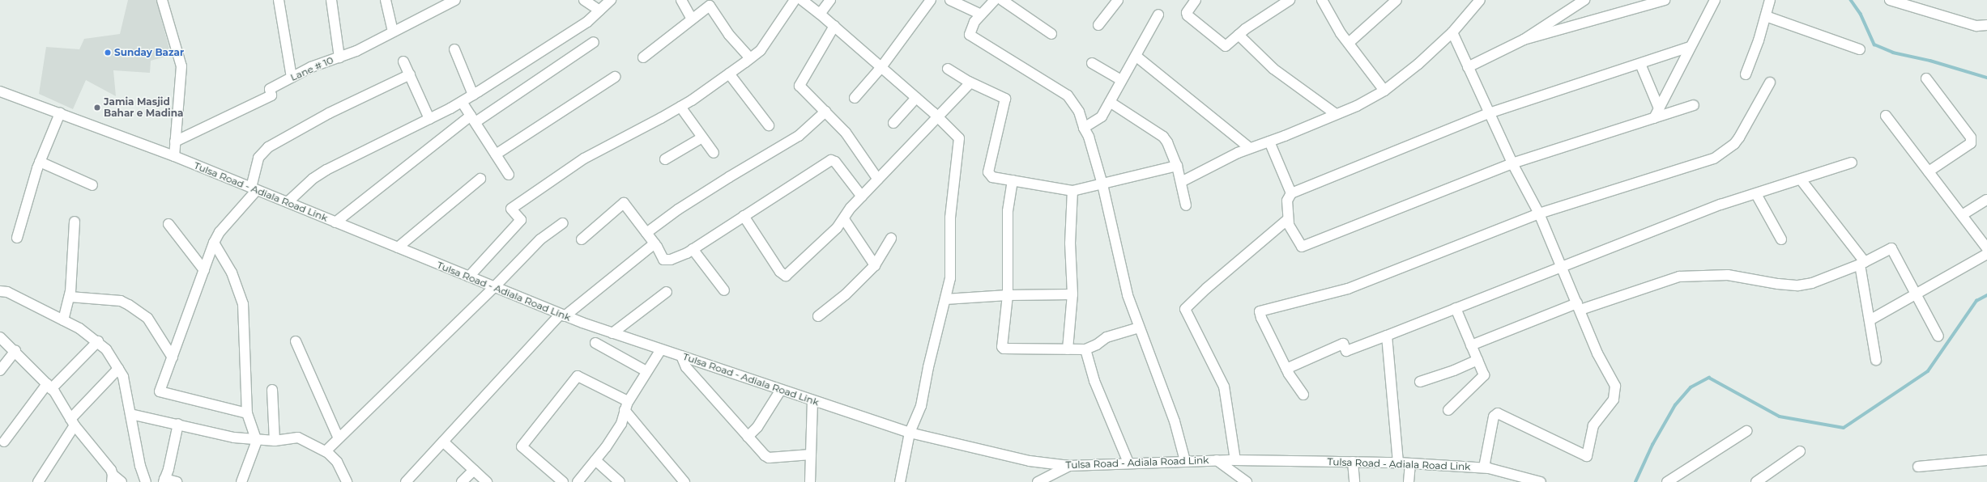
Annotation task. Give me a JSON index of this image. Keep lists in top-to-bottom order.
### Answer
{
  "streets": {
    "street": ["Lane # 10", "Tulsa Road - Adiala Road Link"]
  },
  "places": ["Sunday Bazar", "Jamia Masjid Bahar e Madina"]
}
